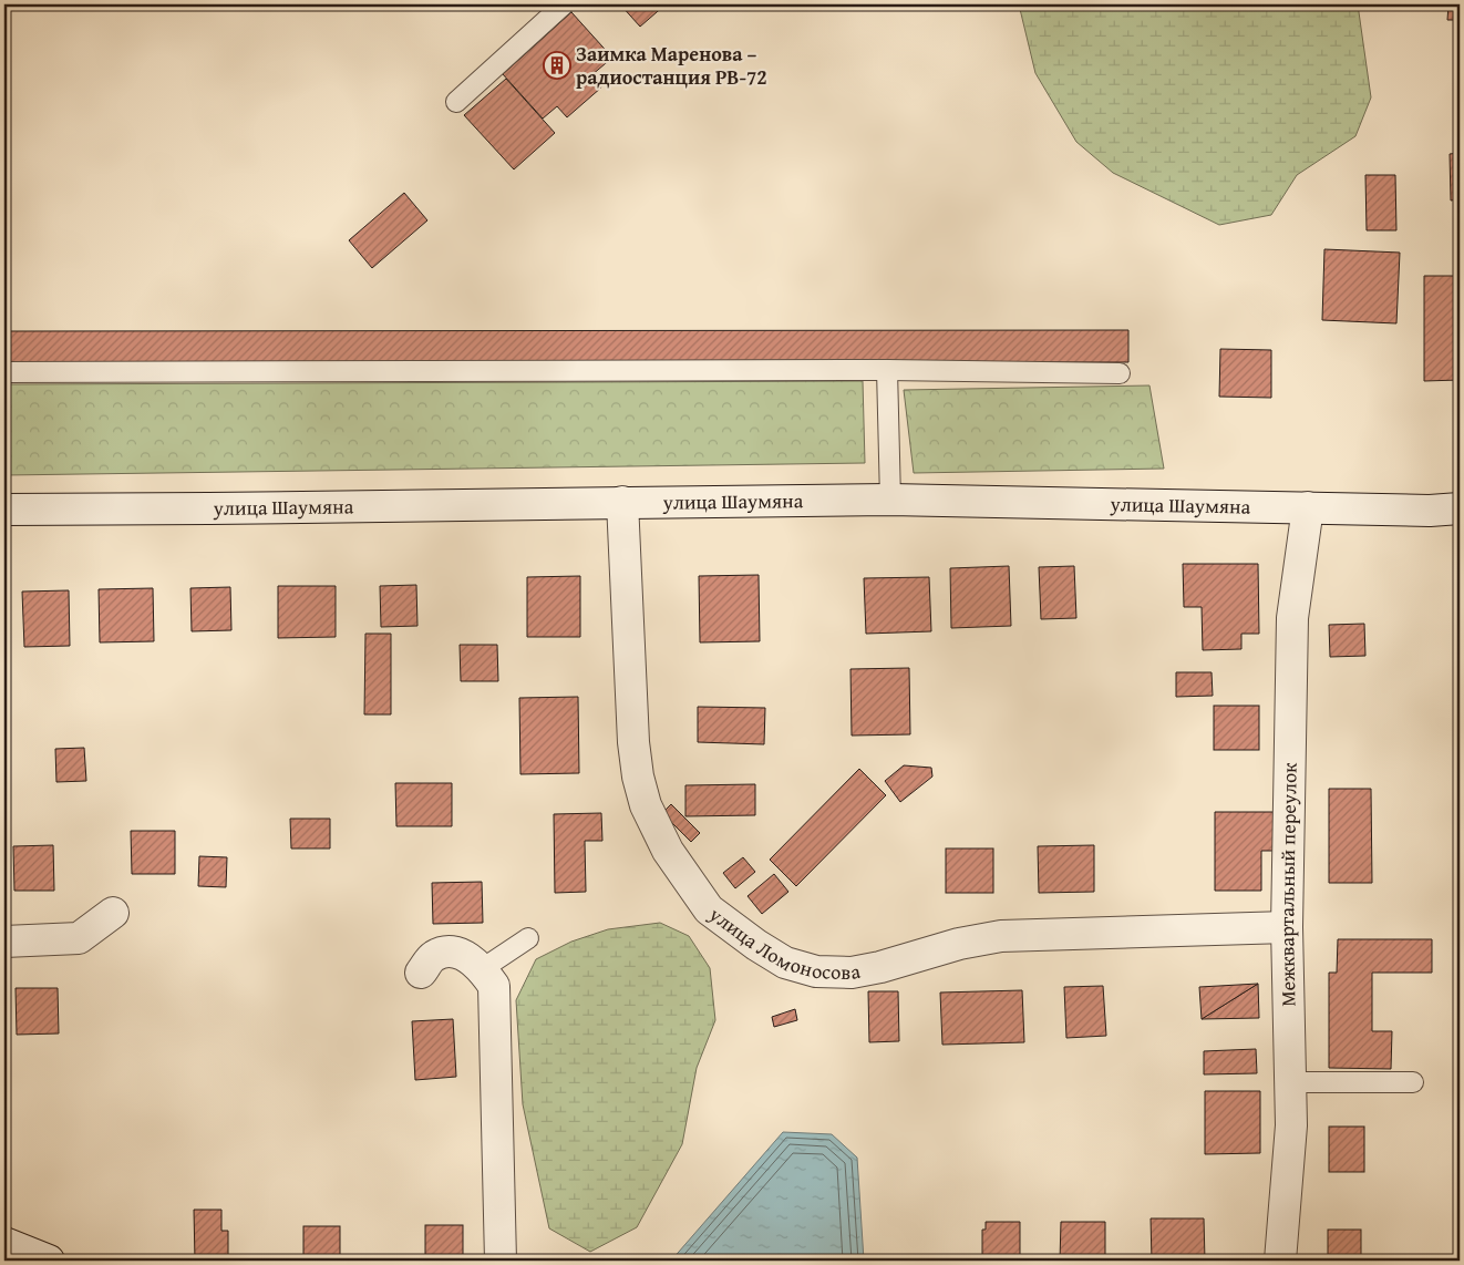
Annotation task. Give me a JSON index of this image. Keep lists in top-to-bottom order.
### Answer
{
  "streets": {
    "street": ["улица Шаумяна", "Межквартальный переулок", "улица Ломоносова"]
  },
  "crossings": [
    ["улица Шаумяна", "Межквартальный переулок"],
    ["улица Шаумяна", "улица Ломоносова"],
    ["Межквартальный переулок", "улица Ломоносова"]
  ],
  "places": {
    "building": ["Заимка Маренова – радиостанция РВ-72"]
  }
}
